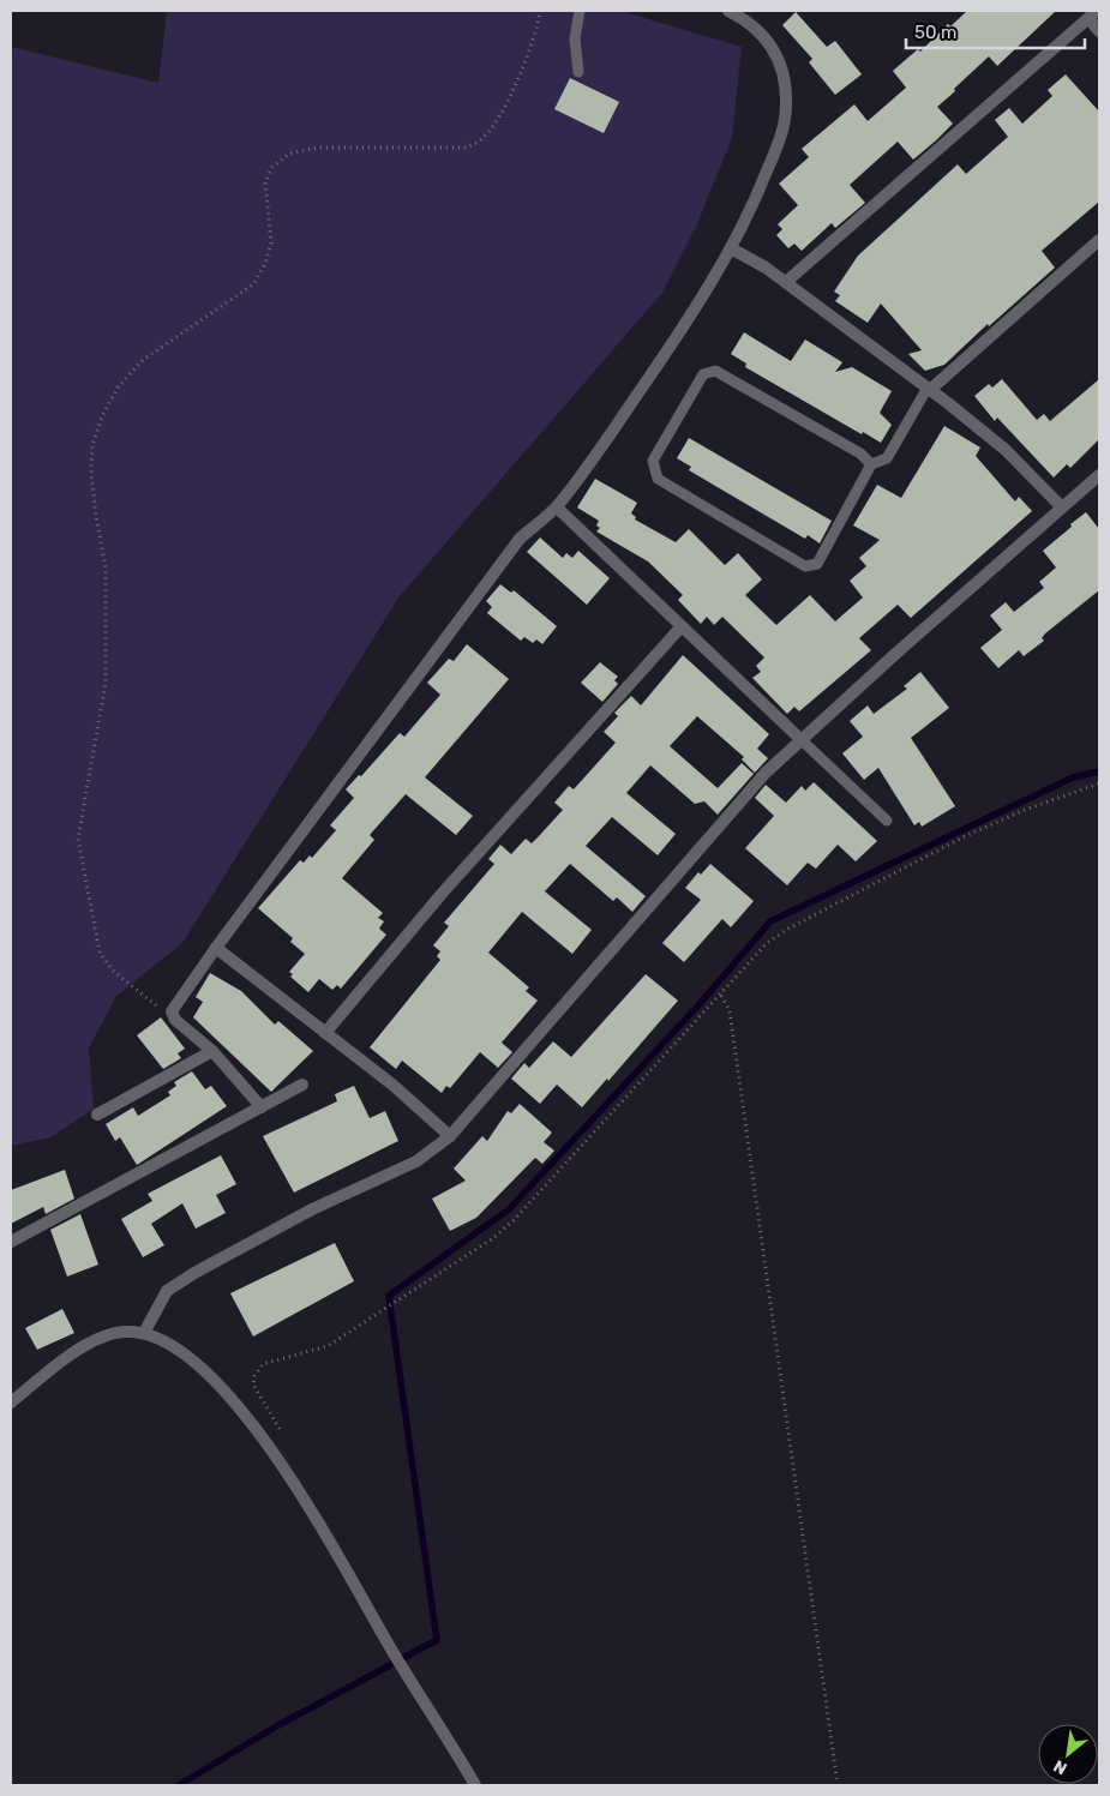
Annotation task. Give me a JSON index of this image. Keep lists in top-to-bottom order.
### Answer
{
  "scale_bar": "50 m",
  "north": "bottom left"
}
